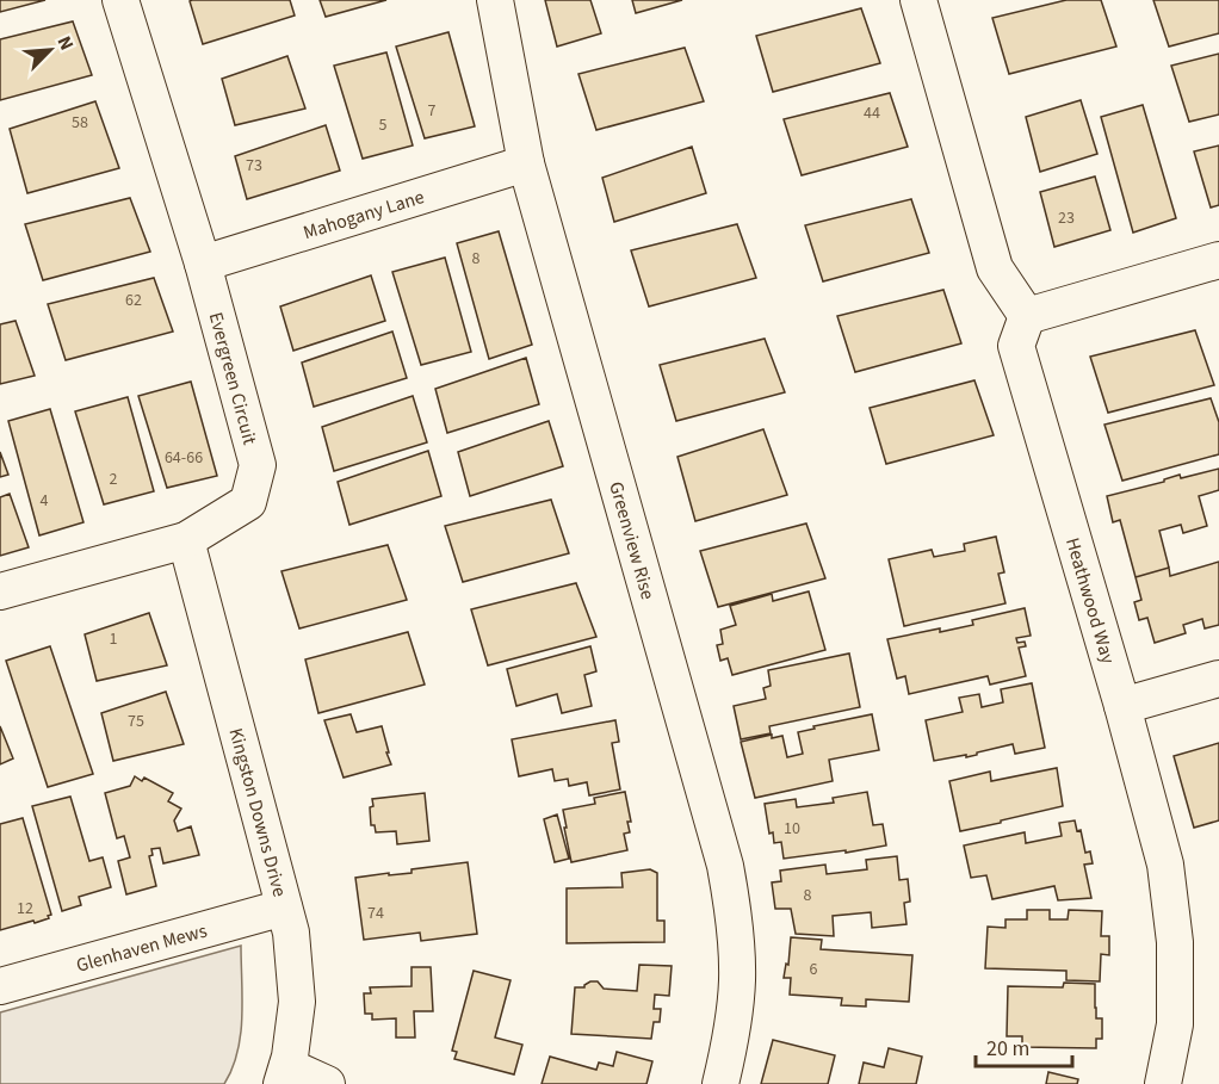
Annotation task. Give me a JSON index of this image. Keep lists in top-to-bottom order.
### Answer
{
  "streets": {
    "street": [
      "Mahogany Lane",
      "Evergreen Circuit",
      "Greenview Rise",
      "Heathwood Way",
      "Kingston Downs Drive",
      "Glenhaven Mews"
    ]
  },
  "crossings": [
    ["Mahogany Lane", "Evergreen Circuit"],
    ["Mahogany Lane", "Greenview Rise"],
    ["Evergreen Circuit", "Kingston Downs Drive"],
    ["Kingston Downs Drive", "Glenhaven Mews"]
  ],
  "house_numbers": [
    "7",
    "44",
    "58",
    "5",
    "73",
    "23",
    "8",
    "62",
    "64-66",
    "2",
    "4",
    "1",
    "75",
    "10",
    "8",
    "12",
    "74",
    "6"
  ],
  "scale_bar": "20 m",
  "north": "top right"
}
